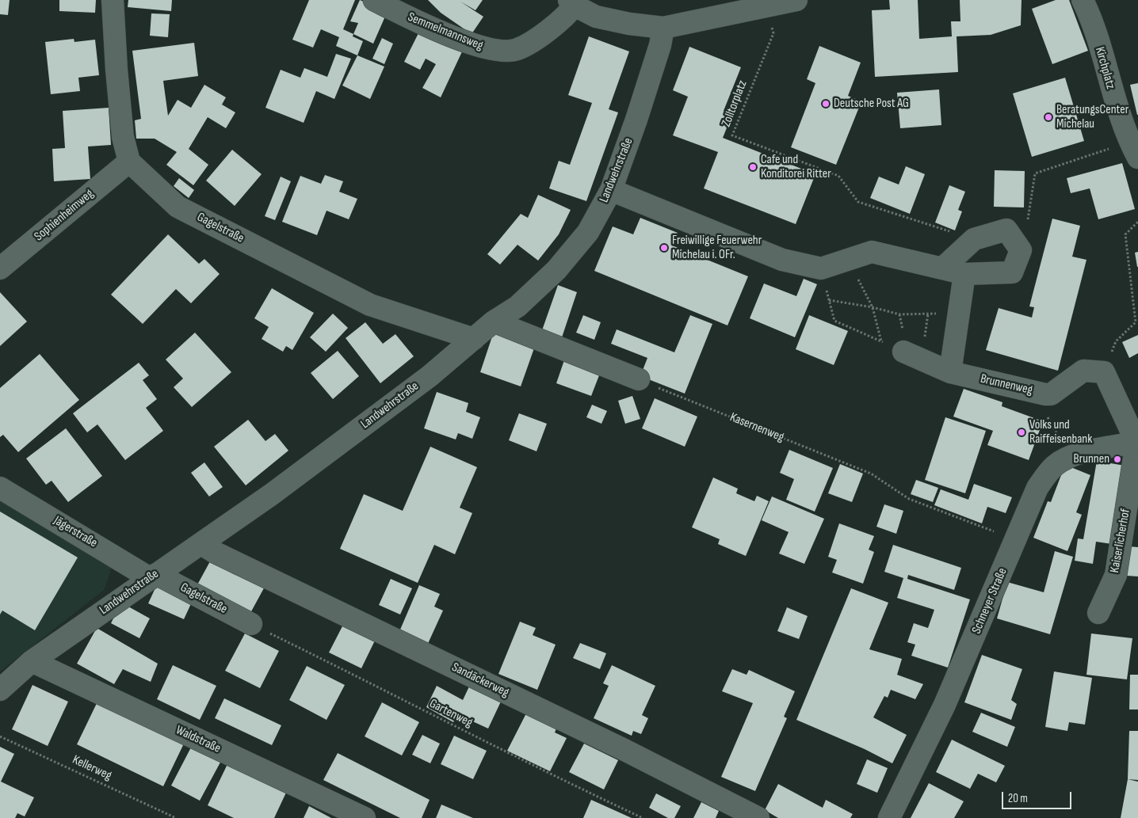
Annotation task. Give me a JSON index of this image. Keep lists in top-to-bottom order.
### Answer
{
  "streets": {
    "street": [
      "Semmelmannsweg",
      "Kirchplatz",
      "Landwehrstraße",
      "Sophienheimweg",
      "Gagelstraße",
      "Brunnenweg",
      "Jägerstraße",
      "Kaiserlicherhof",
      "Schneyer Straße",
      "Sandäckerweg",
      "Waldstraße"
    ],
    "path": [
      "Zolltorplatz",
      "Kasernenweg",
      "Gartenweg",
      "Kellerweg"
    ]
  },
  "crossings": [
    ["Landwehrstraße", "Gagelstraße"],
    ["Landwehrstraße", "Jägerstraße"],
    ["Landwehrstraße", "Sandäckerweg"],
    ["Landwehrstraße", "Waldstraße"],
    ["Sophienheimweg", "Gagelstraße"],
    ["Gagelstraße", "Jägerstraße"],
    ["Gagelstraße", "Gartenweg"],
    ["Brunnenweg", "Schneyer Straße"],
    ["Kasernenweg", "Schneyer Straße"],
    ["Kaiserlicherhof", "Schneyer Straße"]
  ],
  "places": [
    "Deutsche Post AG",
    "BeratungsCenter Michelau",
    "Cafe und Konditorei Ritter",
    "Freiwillige Feuerwehr Michelau i. OFr.",
    "Volks und Raiffeisenbank",
    "Brunnen"
  ],
  "scale_bar": "20 m"
}
